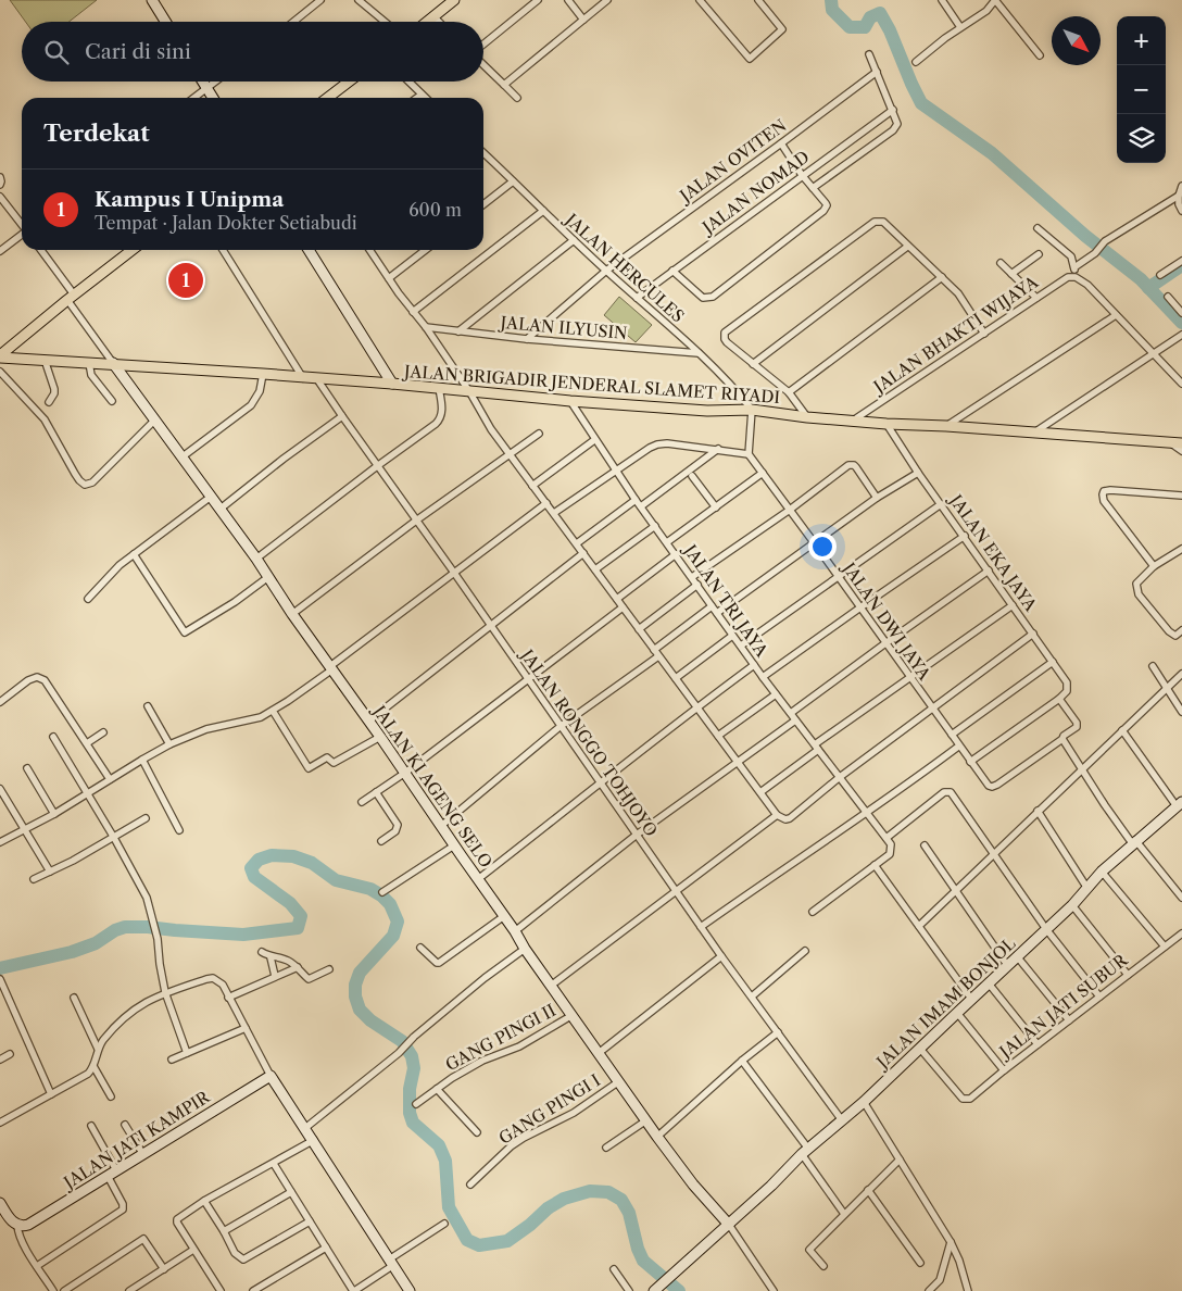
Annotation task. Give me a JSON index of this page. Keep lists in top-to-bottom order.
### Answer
{
  "streets": {
    "main road": ["JALAN BRIGADIR JENDERAL SLAMET RIYADI"],
    "street": [
      "JALAN OVITEN",
      "JALAN NOMAD",
      "JALAN HERCULES",
      "JALAN ILYUSIN",
      "JALAN BHAKTI WIJAYA",
      "JALAN EKA JAYA",
      "JALAN TRI JAYA",
      "JALAN DWI JAYA",
      "JALAN RONGGO TOHJOYO",
      "JALAN KI AGENG SELO",
      "JALAN IMAM BONJOL",
      "JALAN JATI SUBUR",
      "GANG PINGI II",
      "GANG PINGI I",
      "JALAN JATI KAMPIR"
    ]
  },
  "crossings": [
    ["JALAN OVITEN", "JALAN HERCULES"],
    ["JALAN OVITEN", "JALAN ILYUSIN"],
    ["JALAN NOMAD", "JALAN HERCULES"],
    ["JALAN HERCULES", "JALAN ILYUSIN"],
    ["JALAN HERCULES", "JALAN BRIGADIR JENDERAL SLAMET RIYADI"],
    ["JALAN BHAKTI WIJAYA", "JALAN BRIGADIR JENDERAL SLAMET RIYADI"],
    ["JALAN BRIGADIR JENDERAL SLAMET RIYADI", "JALAN EKA JAYA"],
    ["JALAN BRIGADIR JENDERAL SLAMET RIYADI", "JALAN TRI JAYA"],
    ["JALAN BRIGADIR JENDERAL SLAMET RIYADI", "JALAN RONGGO TOHJOYO"],
    ["JALAN BRIGADIR JENDERAL SLAMET RIYADI", "JALAN KI AGENG SELO"],
    ["JALAN RONGGO TOHJOYO", "JALAN IMAM BONJOL"],
    ["JALAN KI AGENG SELO", "JALAN IMAM BONJOL"],
    ["JALAN KI AGENG SELO", "GANG PINGI II"],
    ["JALAN KI AGENG SELO", "GANG PINGI I"],
    ["JALAN IMAM BONJOL", "JALAN JATI SUBUR"]
  ],
  "north": "bottom right",
  "page": {
    "map_buttons": ["+", "−"],
    "search": "Cari di sini",
    "heading": "Terdekat",
    "list": [
      {
        "mark": "1",
        "name": "Kampus I Unipma",
        "note": "Tempat · Jalan Dokter Setiabudi",
        "value": "600 m"
      }
    ],
    "pins": "1"
  }
}
